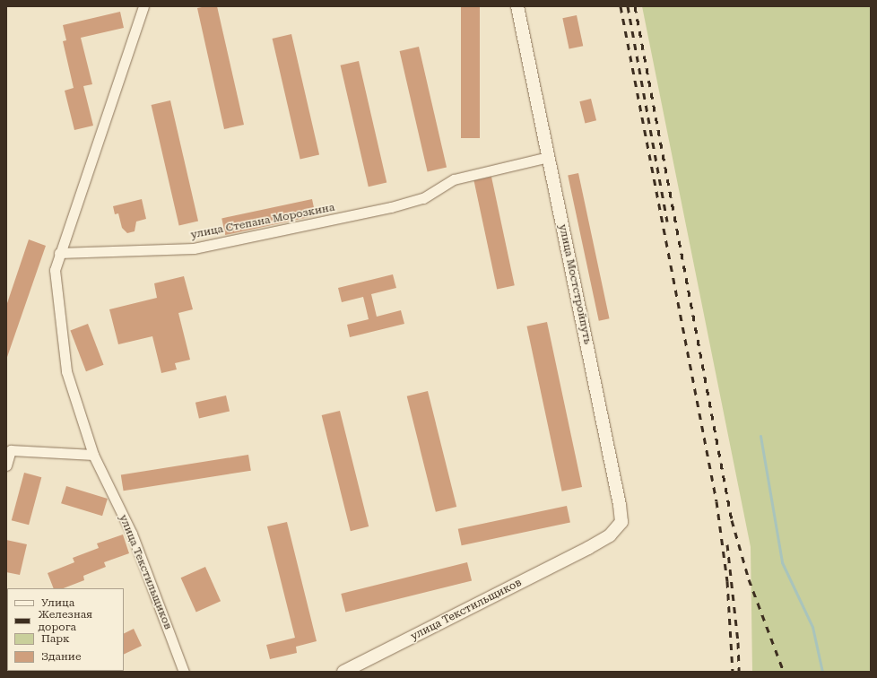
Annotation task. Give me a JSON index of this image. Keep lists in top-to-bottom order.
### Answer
{
  "streets": {
    "street": ["улица Степана Морозкина", "улица Мостстройпуть", "улица Текстильщиков"]
  },
  "crossings": [
    ["улица Степана Морозкина", "улица Мостстройпуть"],
    ["улица Степана Морозкина", "улица Текстильщиков"],
    ["улица Мостстройпуть", "улица Текстильщиков"]
  ],
  "legend": [
    "Улица",
    "Железная дорога",
    "Парк",
    "Здание"
  ]
}
